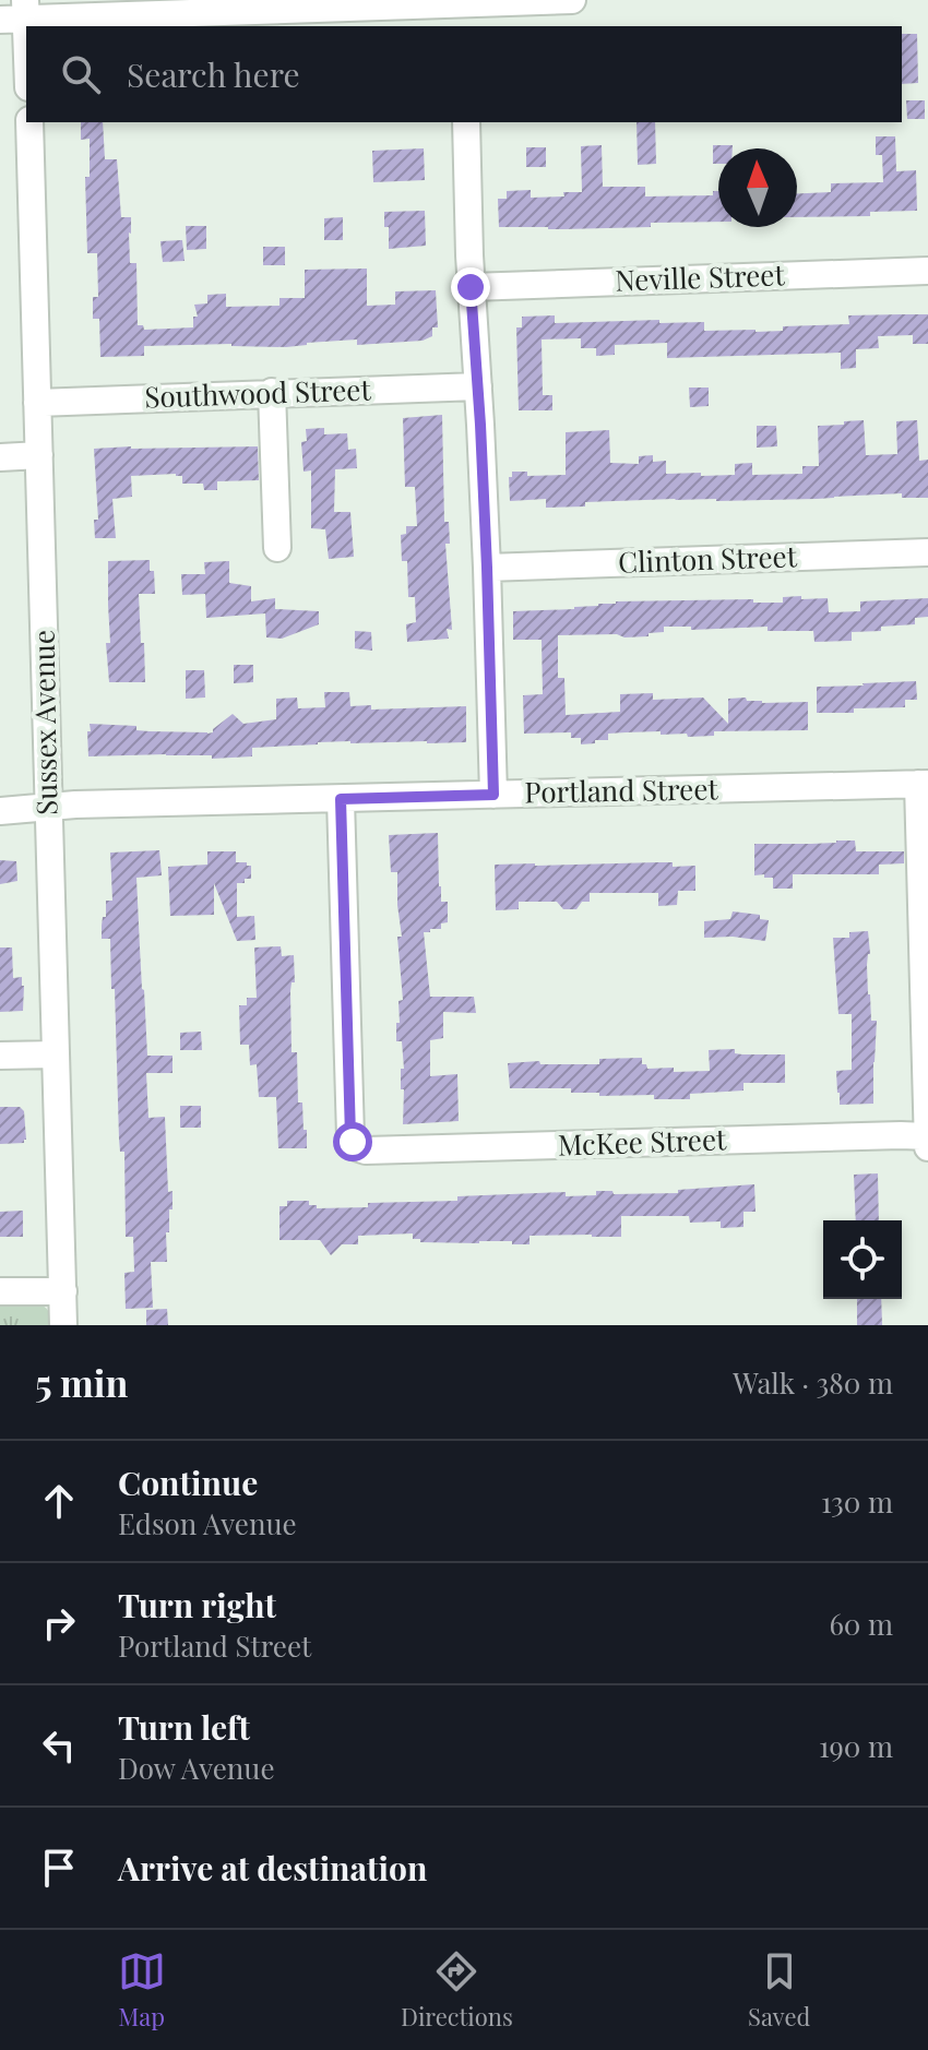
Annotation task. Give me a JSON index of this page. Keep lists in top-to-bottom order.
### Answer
{
  "streets": {
    "street": [
      "Neville Street",
      "Southwood Street",
      "Clinton Street",
      "Sussex Avenue",
      "Portland Street",
      "McKee Street"
    ]
  },
  "crossings": [
    ["Southwood Street", "Sussex Avenue"],
    ["Sussex Avenue", "Portland Street"],
    ["Portland Street", "McKee Street"]
  ],
  "north": "top",
  "page": {
    "search": "Search here",
    "heading": ["5 min", "Walk · 380 m"],
    "list": [
      ["Continue", "Edson Avenue", "130 m"],
      ["Turn right", "Portland Street", "60 m"],
      ["Turn left", "Dow Avenue", "190 m"],
      "Arrive at destination"
    ],
    "nav": ["Map", "Directions", "Saved"]
  }
}
